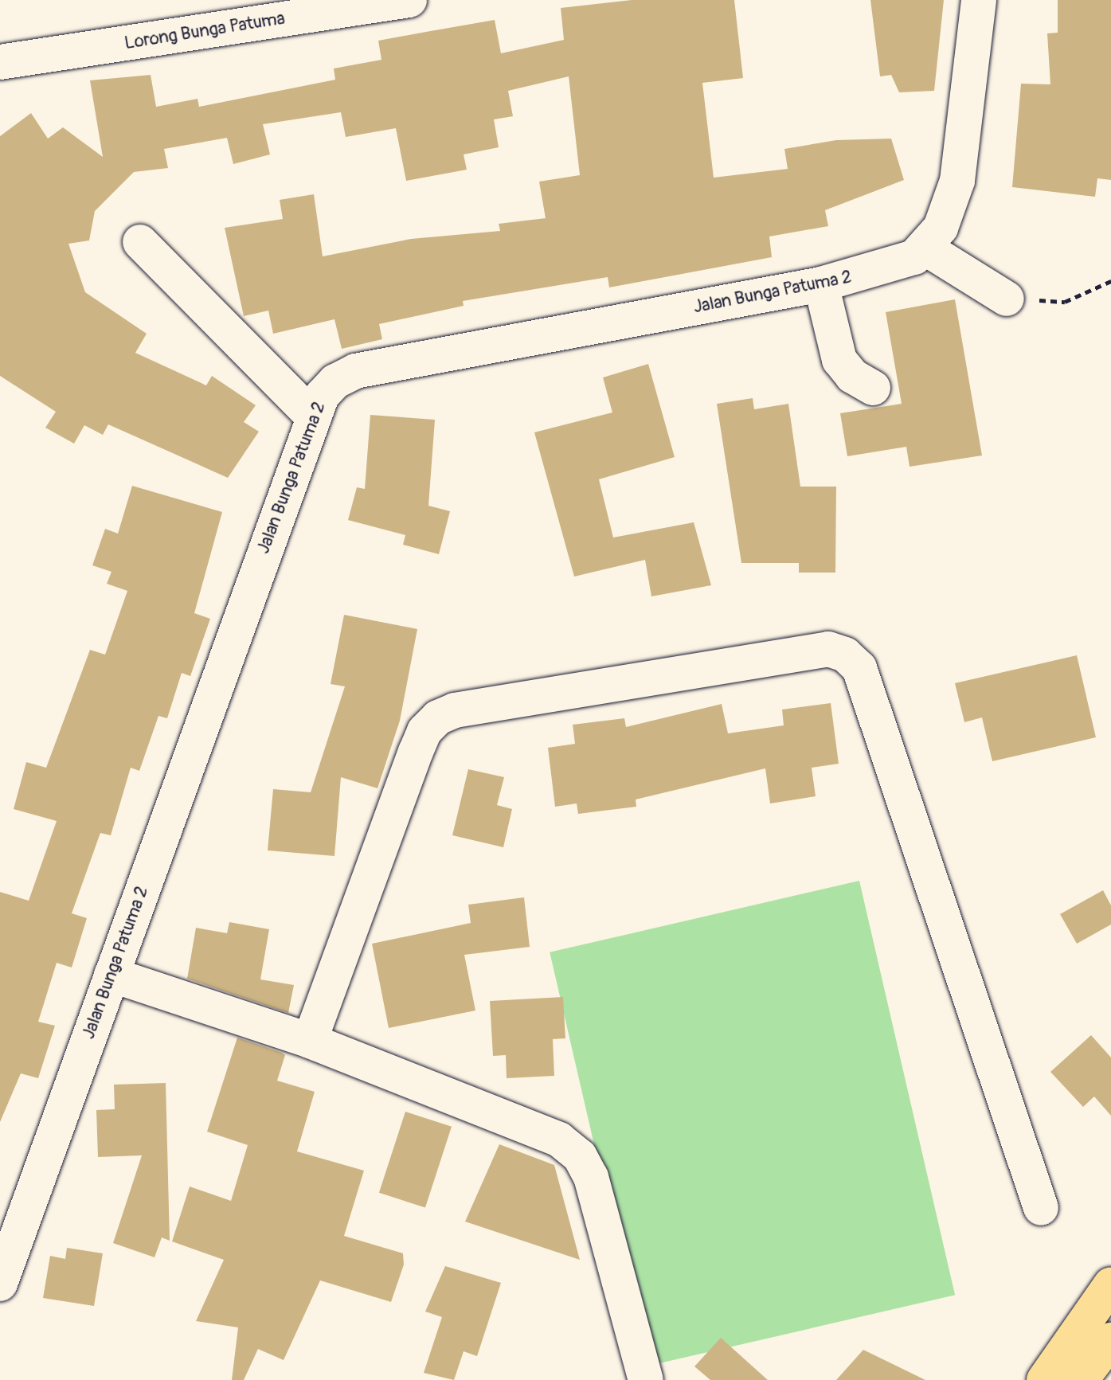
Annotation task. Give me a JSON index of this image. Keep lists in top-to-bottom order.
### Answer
{
  "streets": {
    "street": ["Lorong Bunga Patuma", "Jalan Bunga Patuma 2"]
  }
}
